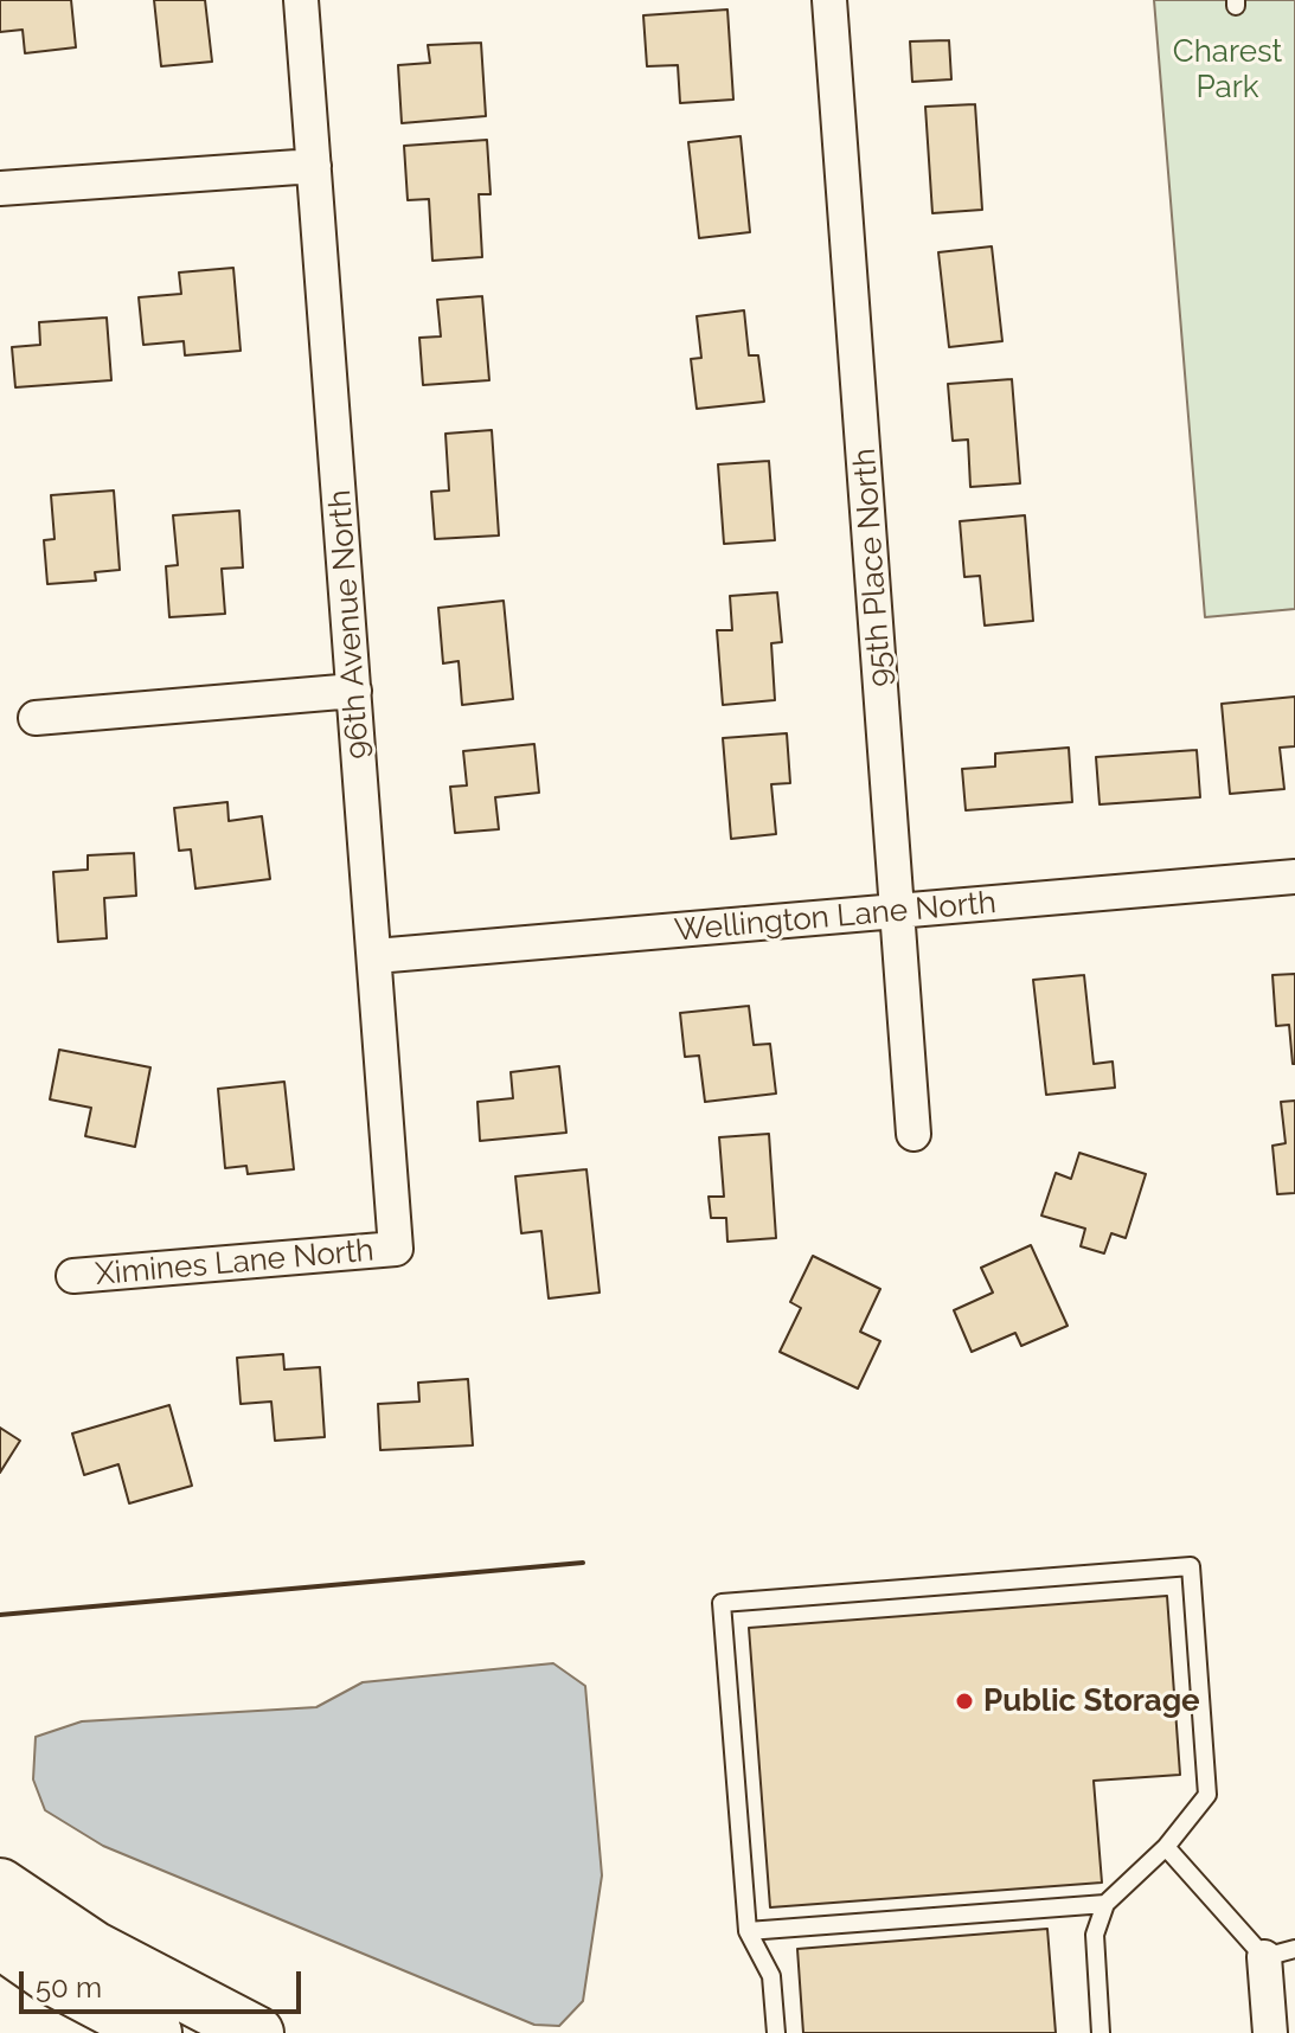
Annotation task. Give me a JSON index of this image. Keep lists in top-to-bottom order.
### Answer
{
  "streets": {
    "street": [
      "95th Place North",
      "96th Avenue North",
      "Wellington Lane North",
      "Ximines Lane North"
    ]
  },
  "crossings": [
    ["95th Place North", "Wellington Lane North"],
    ["96th Avenue North", "Wellington Lane North"],
    ["96th Avenue North", "Ximines Lane North"]
  ],
  "parks": ["Charest Park"],
  "places": ["Public Storage"],
  "scale_bar": "50 m"
}
